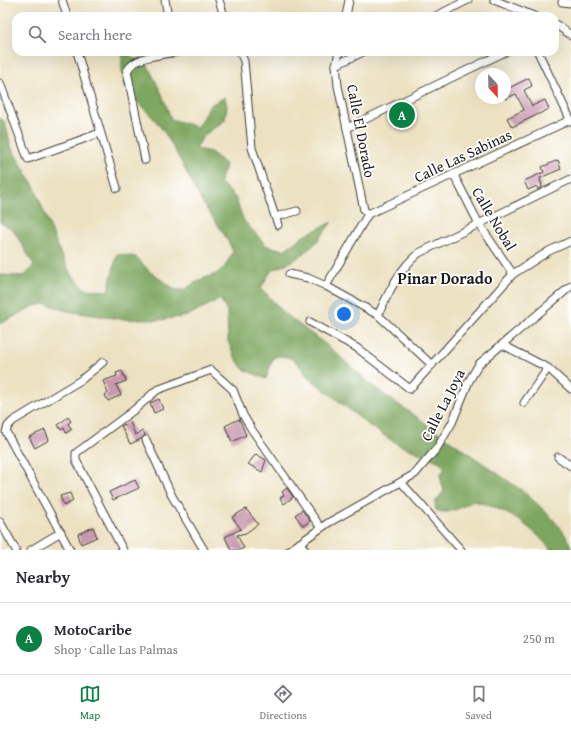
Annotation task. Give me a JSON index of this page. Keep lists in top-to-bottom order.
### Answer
{
  "streets": {
    "street": [
      "Calle El Dorado",
      "Calle Las Sabinas",
      "Calle Nobal",
      "Calle La Joya"
    ]
  },
  "crossings": [
    ["Calle El Dorado", "Calle Las Sabinas"],
    ["Calle Las Sabinas", "Calle Nobal"]
  ],
  "districts": ["Pinar Dorado"],
  "north": "bottom",
  "page": {
    "search": "Search here",
    "pins": "A",
    "heading": "Nearby",
    "list": [
      {
        "mark": "A",
        "name": "MotoCaribe",
        "note": "Shop · Calle Las Palmas",
        "value": "250 m"
      }
    ],
    "nav": ["Map", "Directions", "Saved"]
  }
}
